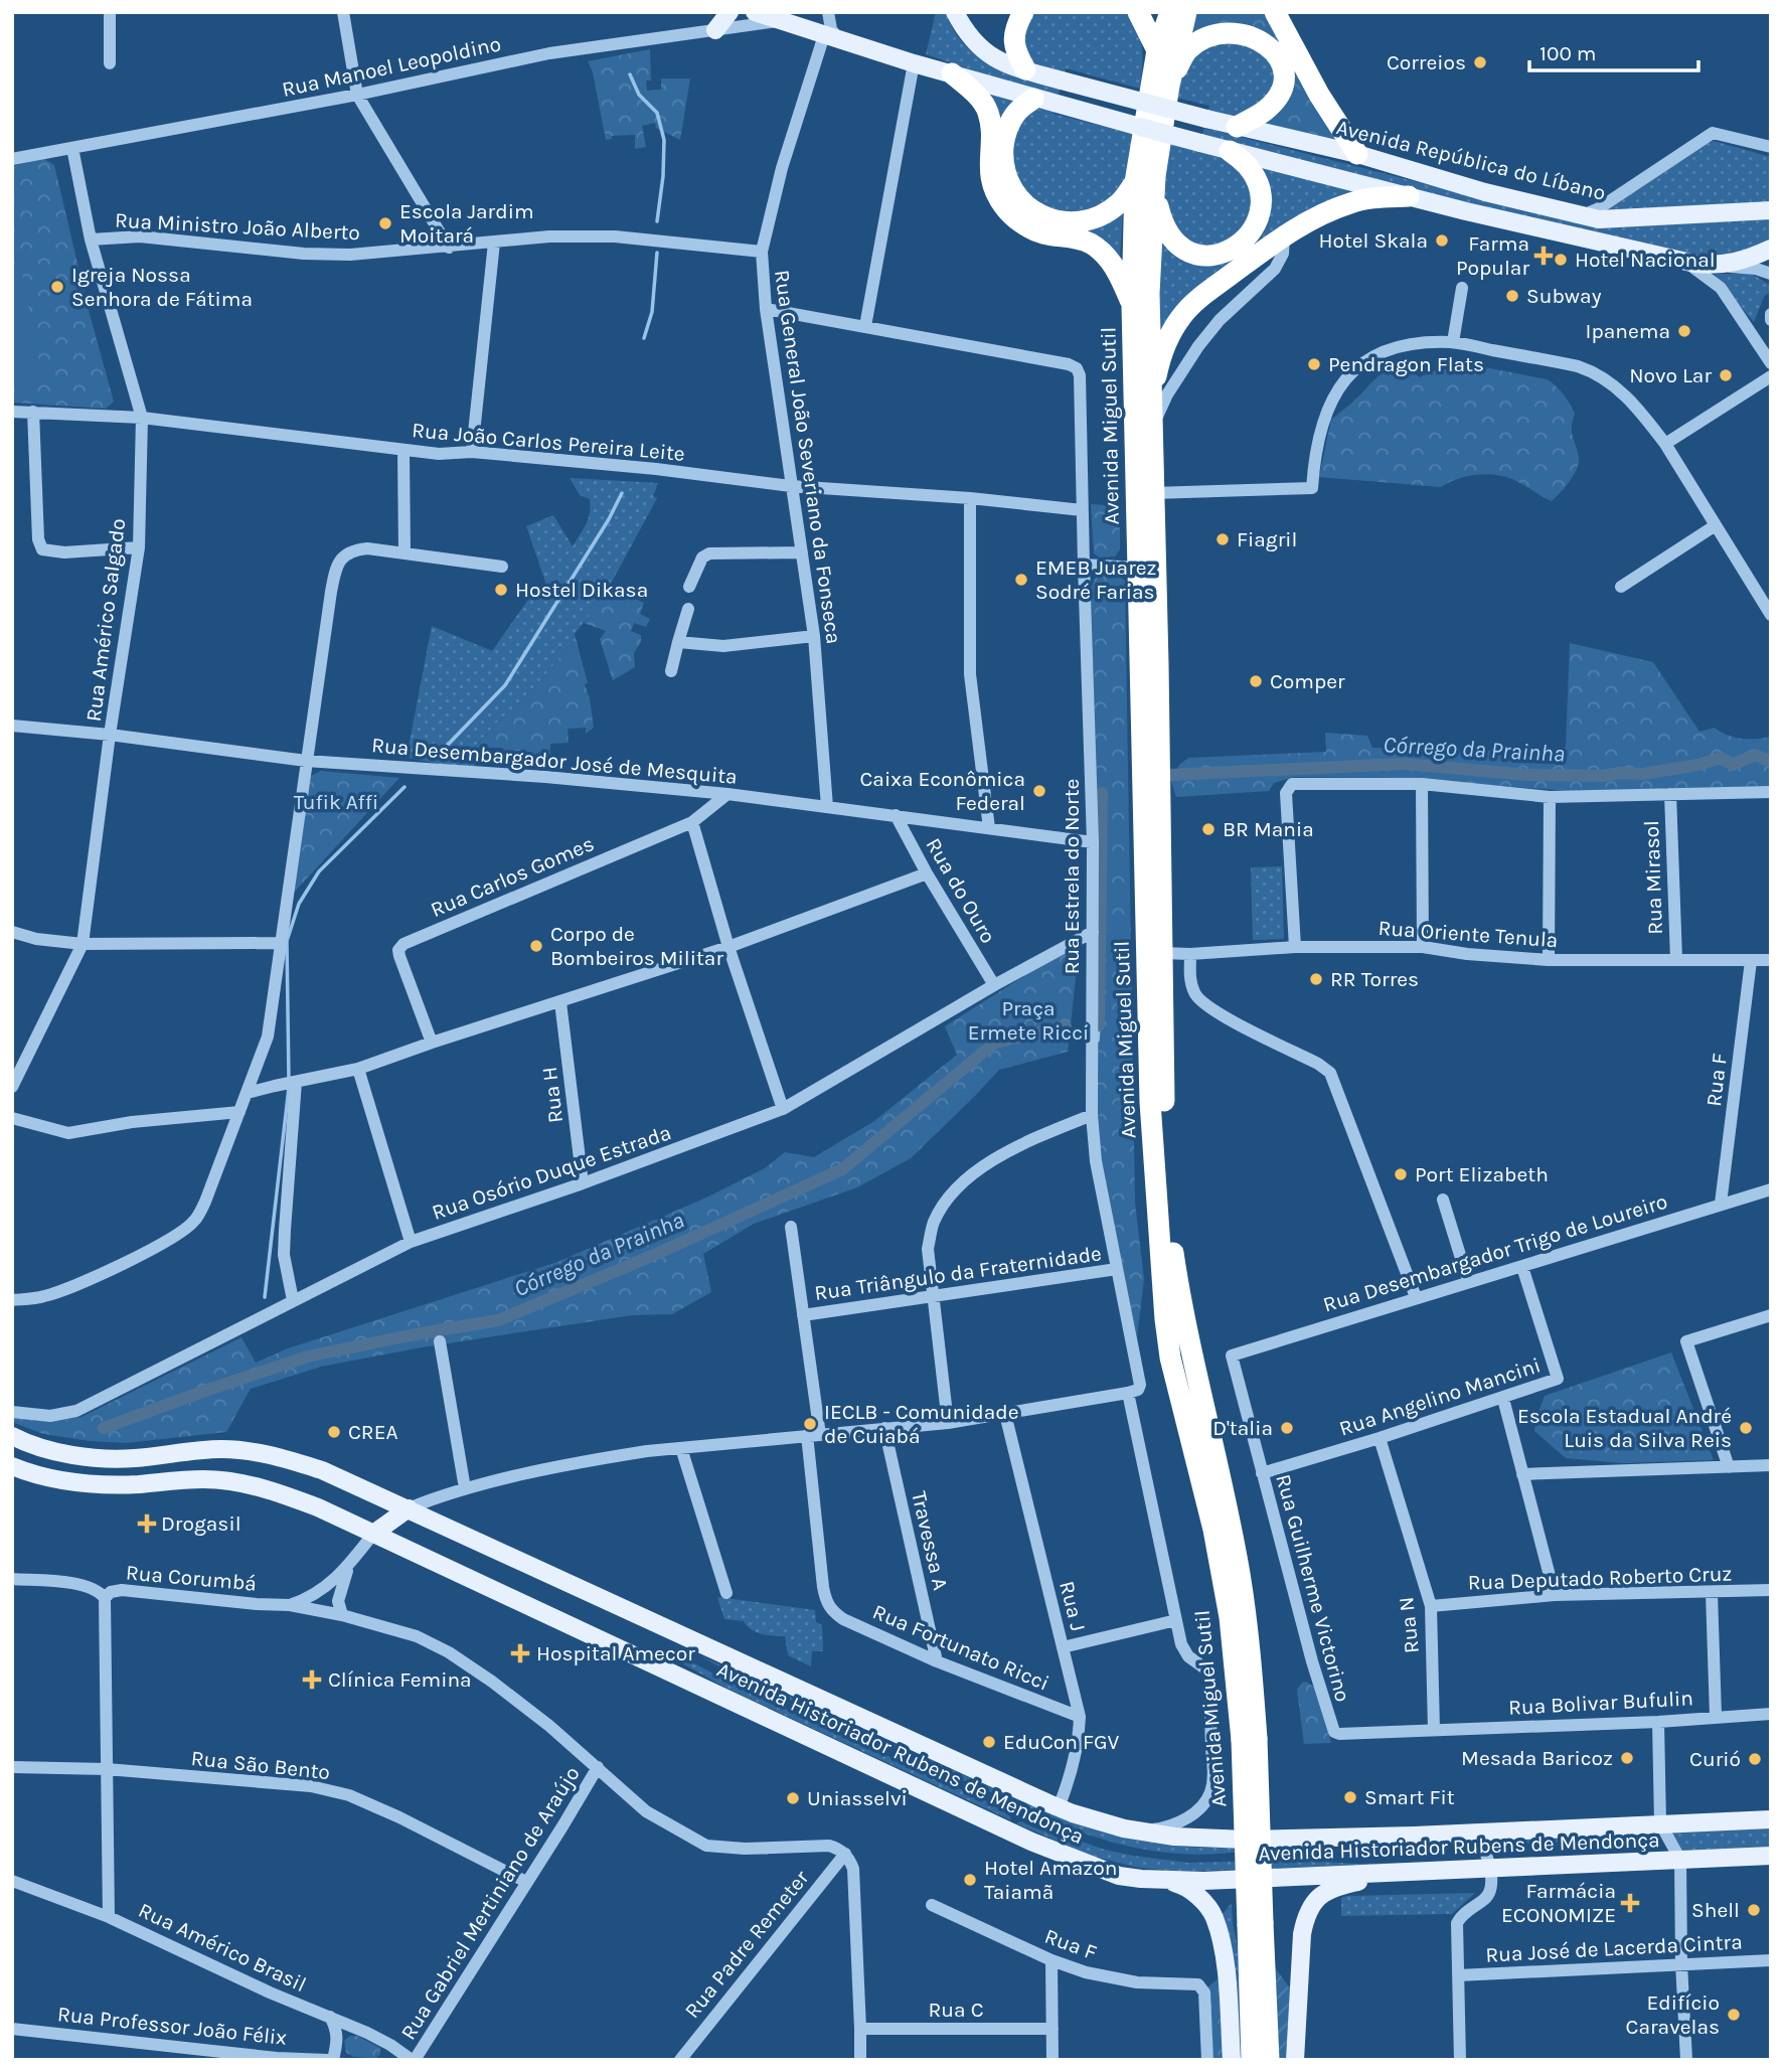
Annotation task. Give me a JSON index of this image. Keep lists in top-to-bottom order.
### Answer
{
  "streets": {
    "highway": ["Avenida Miguel Sutil"],
    "main road": ["Avenida República do Líbano", "Avenida Historiador Rubens de Mendonça"],
    "street": [
      "Rua Manoel Leopoldino",
      "Rua Ministro João Alberto",
      "Rua João Carlos Pereira Leite",
      "Rua General João Severiano da Fonseca",
      "Rua Américo Salgado",
      "Rua Desembargador José de Mesquita",
      "Rua Carlos Gomes",
      "Rua Estrela do Norte",
      "Rua Mirasol",
      "Rua do Ouro",
      "Rua Oriente Tenula",
      "Rua F",
      "Rua H",
      "Rua Osório Duque Estrada",
      "Rua Desembargador Trigo de Loureiro",
      "Rua Triângulo da Fraternidade",
      "Rua Angelino Mancini",
      "Travessa A",
      "Rua Corumbá",
      "Rua Deputado Roberto Cruz",
      "Rua Guilherme Victorino",
      "Rua J",
      "Rua N",
      "Rua Fortunato Ricci",
      "Rua Bolivar Bufulin",
      "Rua São Bento",
      "Rua Gabriel Mertiniano de Araújo",
      "Rua Padre Remeter",
      "Rua Américo Brasil",
      "Rua José de Lacerda Cintra",
      "Rua C",
      "Rua Professor João Félix"
    ]
  },
  "crossings": [
    ["Rua Manoel Leopoldino", "Rua Américo Salgado"],
    ["Rua Ministro João Alberto", "Rua General João Severiano da Fonseca"],
    ["Rua Ministro João Alberto", "Rua Américo Salgado"],
    ["Avenida Miguel Sutil", "Rua Oriente Tenula"],
    ["Rua João Carlos Pereira Leite", "Rua General João Severiano da Fonseca"],
    ["Rua João Carlos Pereira Leite", "Rua Américo Salgado"],
    ["Rua João Carlos Pereira Leite", "Rua Estrela do Norte"],
    ["Rua General João Severiano da Fonseca", "Rua Desembargador José de Mesquita"],
    ["Rua Américo Salgado", "Rua Desembargador José de Mesquita"],
    ["Rua Desembargador José de Mesquita", "Rua Carlos Gomes"],
    ["Rua Desembargador José de Mesquita", "Rua Estrela do Norte"],
    ["Rua Desembargador José de Mesquita", "Rua do Ouro"],
    ["Rua Estrela do Norte", "Rua Osório Duque Estrada"],
    ["Rua Estrela do Norte", "Rua Triângulo da Fraternidade"],
    ["Rua Estrela do Norte", "Avenida Historiador Rubens de Mendonça"],
    ["Rua Mirasol", "Rua Oriente Tenula"],
    ["Rua do Ouro", "Rua Osório Duque Estrada"],
    ["Rua Oriente Tenula", "Rua F"],
    ["Rua F", "Rua Desembargador Trigo de Loureiro"],
    ["Rua H", "Rua Osório Duque Estrada"],
    ["Rua Desembargador Trigo de Loureiro", "Rua Angelino Mancini"],
    ["Rua Desembargador Trigo de Loureiro", "Rua Guilherme Victorino"],
    ["Rua Angelino Mancini", "Rua Guilherme Victorino"],
    ["Rua Angelino Mancini", "Rua N"],
    ["Travessa A", "Rua Fortunato Ricci"],
    ["Rua Corumbá", "Avenida Historiador Rubens de Mendonça"],
    ["Rua Deputado Roberto Cruz", "Rua N"],
    ["Rua Guilherme Victorino", "Rua N"],
    ["Rua Guilherme Victorino", "Rua Bolivar Bufulin"],
    ["Rua J", "Rua Fortunato Ricci"],
    ["Rua J", "Avenida Historiador Rubens de Mendonça"],
    ["Rua N", "Rua Bolivar Bufulin"],
    ["Rua São Bento", "Rua Gabriel Mertiniano de Araújo"],
    ["Rua Gabriel Mertiniano de Araújo", "Rua Américo Brasil"]
  ],
  "water": ["Córrego da Prainha"],
  "parks": ["Tufik Affi", "Praça Ermete Ricci"],
  "places": {
    "other": [
      "Correios",
      "Escola Jardim Moitará",
      "Hotel Skala",
      "Hotel Nacional",
      "Igreja Nossa Senhora de Fátima",
      "Subway",
      "Ipanema",
      "Pendragon Flats",
      "Novo Lar",
      "Fiagril",
      "EMEB Juarez Sodré Farias",
      "Hostel Dikasa",
      "Comper",
      "Caixa Econômica Federal",
      "BR Mania",
      "Corpo de Bombeiros Militar",
      "RR Torres",
      "Port Elizabeth",
      "IECLB - Comunidade de Cuiabá",
      "D'talia",
      "Escola Estadual André Luis da Silva Reis",
      "CREA",
      "EduCon FGV",
      "Mesada Baricoz",
      "Curió",
      "Smart Fit",
      "Uniasselvi",
      "Hotel Amazon Taiamã",
      "Shell",
      "Edifício Caravelas"
    ],
    "health": [
      "Farma Popular",
      "Drogasil",
      "Hospital Amecor",
      "Clínica Femina",
      "Farmácia ECONOMIZE"
    ]
  },
  "scale_bar": "100 m"
}
